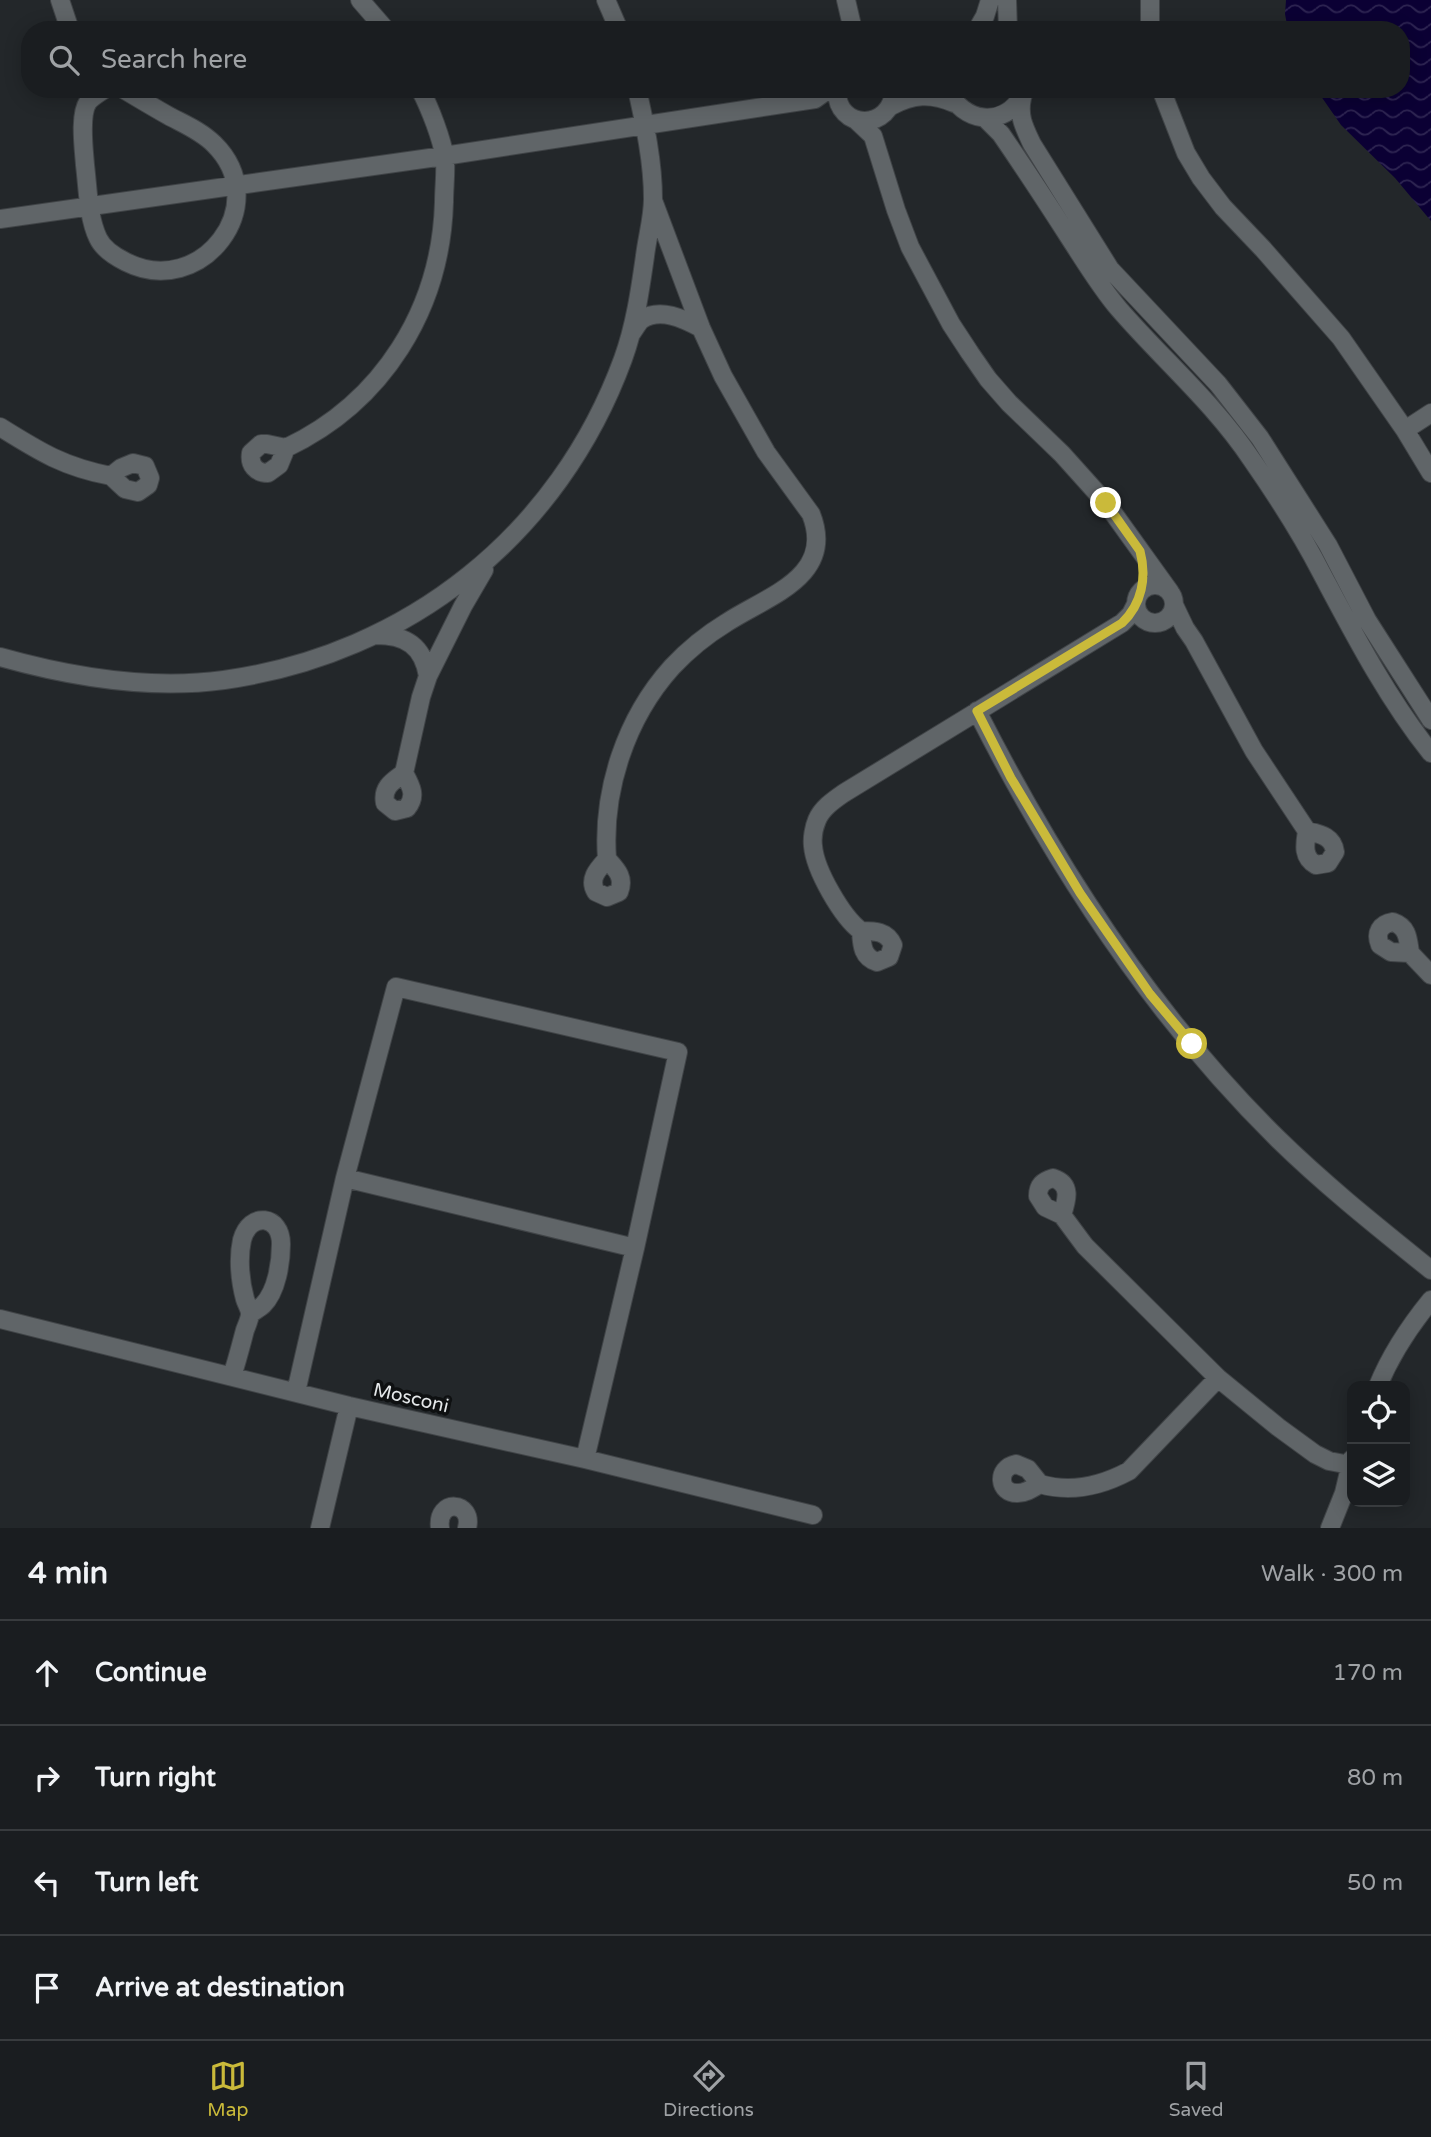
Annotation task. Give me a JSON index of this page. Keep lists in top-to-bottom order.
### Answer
{
  "streets": {
    "street": ["Mosconi"]
  },
  "page": {
    "search": "Search here",
    "heading": ["4 min", "Walk · 300 m"],
    "list": [
      ["Continue", "170 m"],
      ["Turn right", "80 m"],
      ["Turn left", "50 m"],
      "Arrive at destination"
    ],
    "nav": ["Map", "Directions", "Saved"]
  }
}
